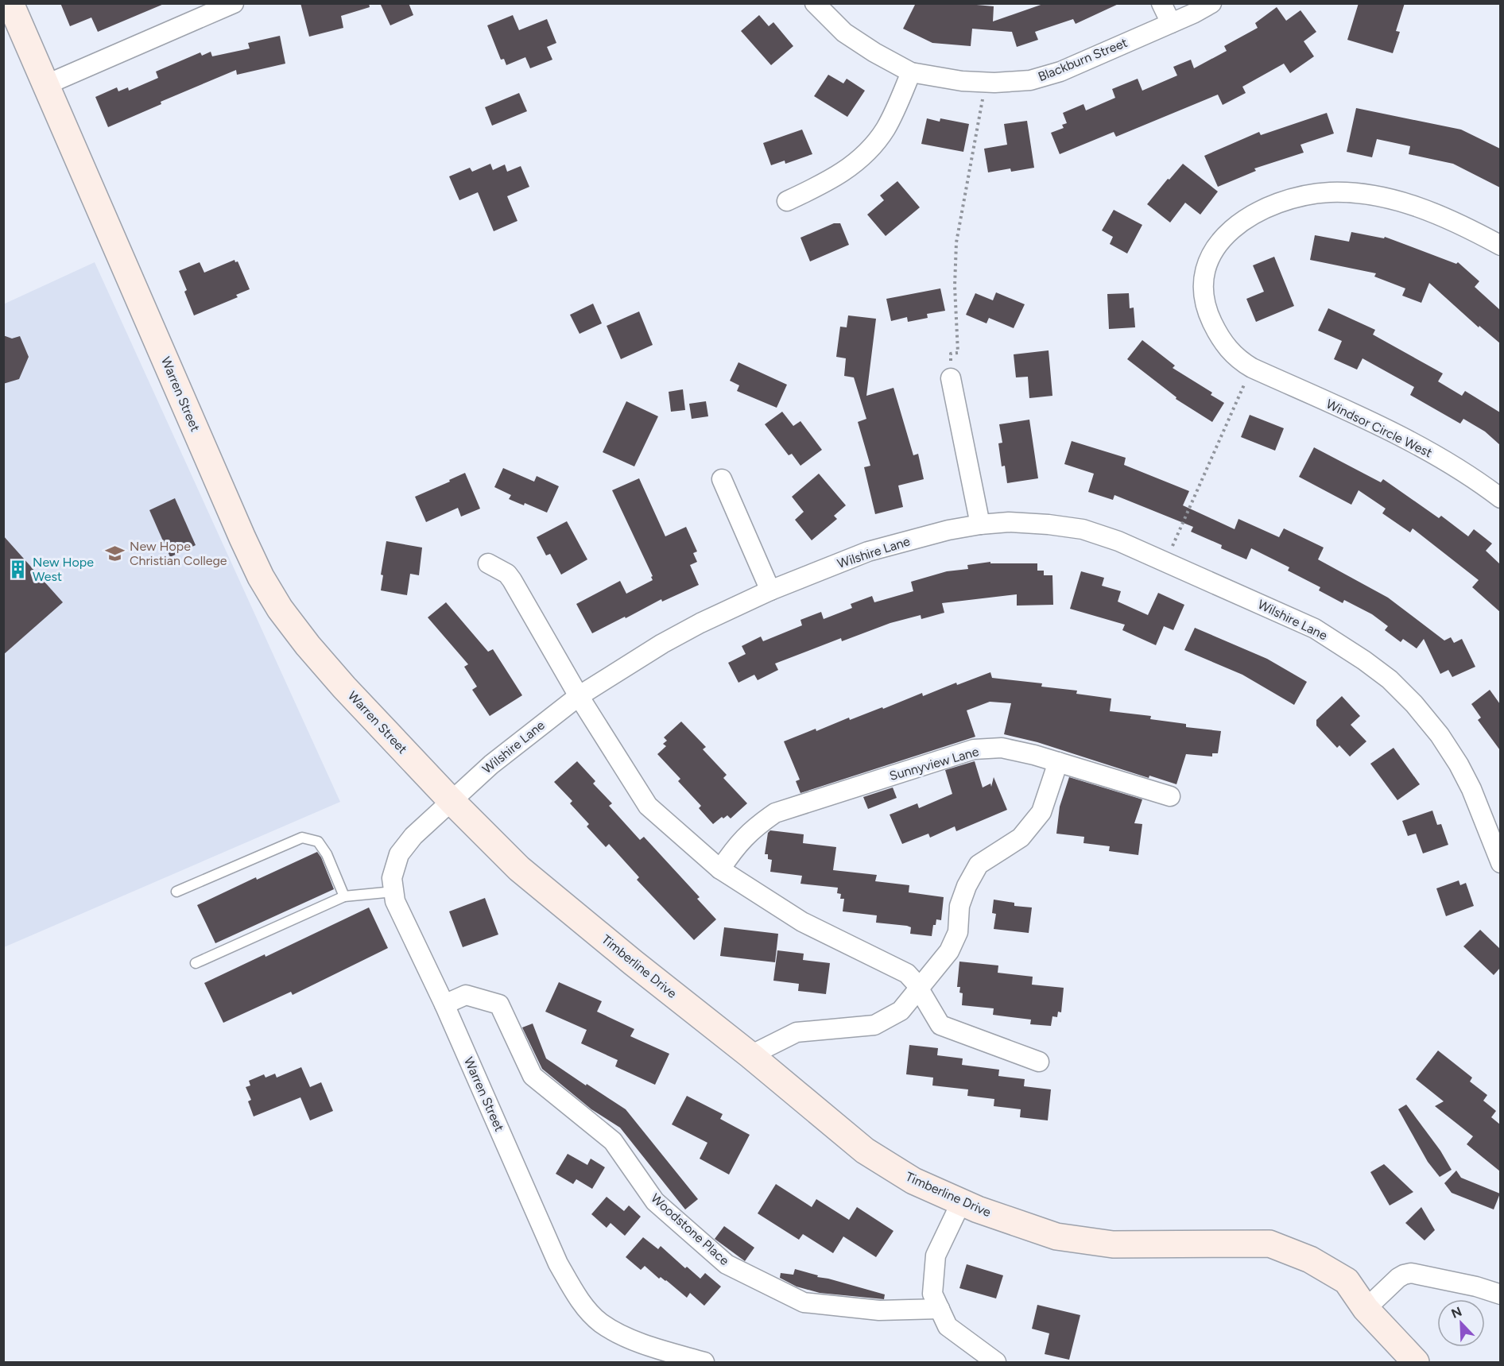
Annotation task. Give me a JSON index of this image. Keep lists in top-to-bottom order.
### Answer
{
  "streets": {
    "street": [
      "Blackburn Street",
      "Warren Street",
      "Windsor Circle West",
      "Wilshire Lane",
      "Sunnyview Lane",
      "Timberline Drive",
      "Woodstone Place"
    ]
  },
  "crossings": [
    ["Warren Street", "Wilshire Lane"],
    ["Warren Street", "Timberline Drive"],
    ["Warren Street", "Woodstone Place"],
    ["Wilshire Lane", "Timberline Drive"]
  ],
  "places": {
    "school or university": ["New Hope Christian College"],
    "building": ["New Hope West"]
  },
  "north": "top left"
}
